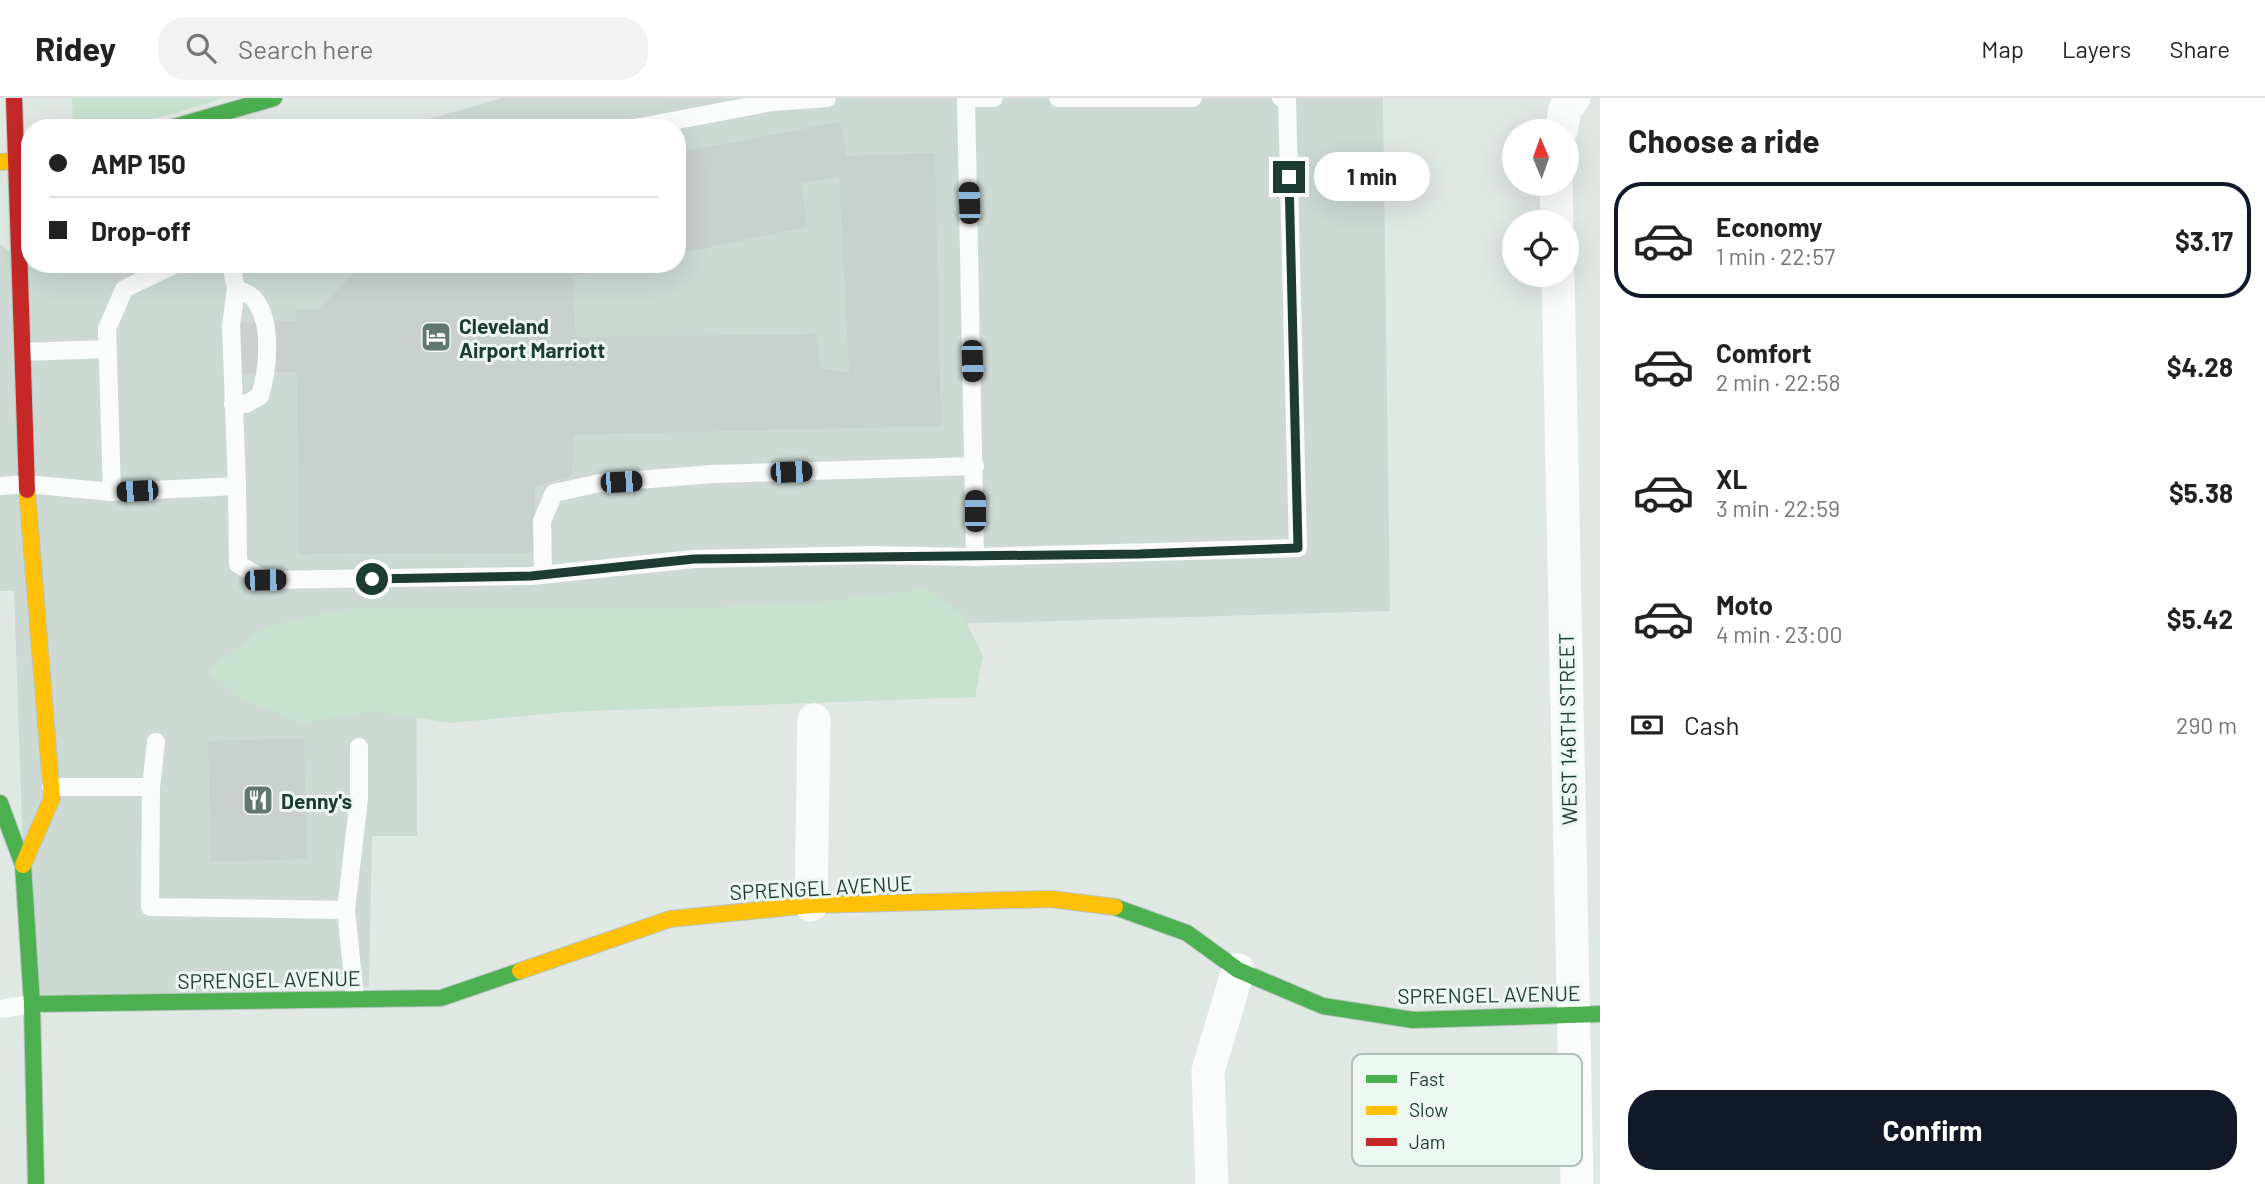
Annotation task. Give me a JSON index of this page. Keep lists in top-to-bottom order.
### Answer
{
  "streets": {
    "main road": ["SPRENGEL AVENUE"],
    "street": ["WEST 146TH STREET"]
  },
  "crossings": [
    ["WEST 146TH STREET", "SPRENGEL AVENUE"]
  ],
  "places": {
    "hotel": ["Cleveland Airport Marriott"],
    "restaurant": ["Denny's"]
  },
  "legend": ["Fast", "Slow", "Jam"],
  "north": "top",
  "page": {
    "header": "Ridey",
    "search": "Search here",
    "nav": ["Map", "Layers", "Share"],
    "heading": "Choose a ride",
    "banner": ["AMP 150", "Drop-off"],
    "bubble": "1 min",
    "list": [
      {
        "name": "Economy",
        "note": "1 min · 22:57",
        "value": "$3.17"
      },
      {
        "name": "Comfort",
        "note": "2 min · 22:58",
        "value": "$4.28"
      },
      {
        "name": "XL",
        "note": "3 min · 22:59",
        "value": "$5.38"
      },
      {
        "name": "Moto",
        "note": "4 min · 23:00",
        "value": "$5.42"
      }
    ],
    "pay": ["Cash", "290 m"],
    "buttons": "Confirm"
  }
}
